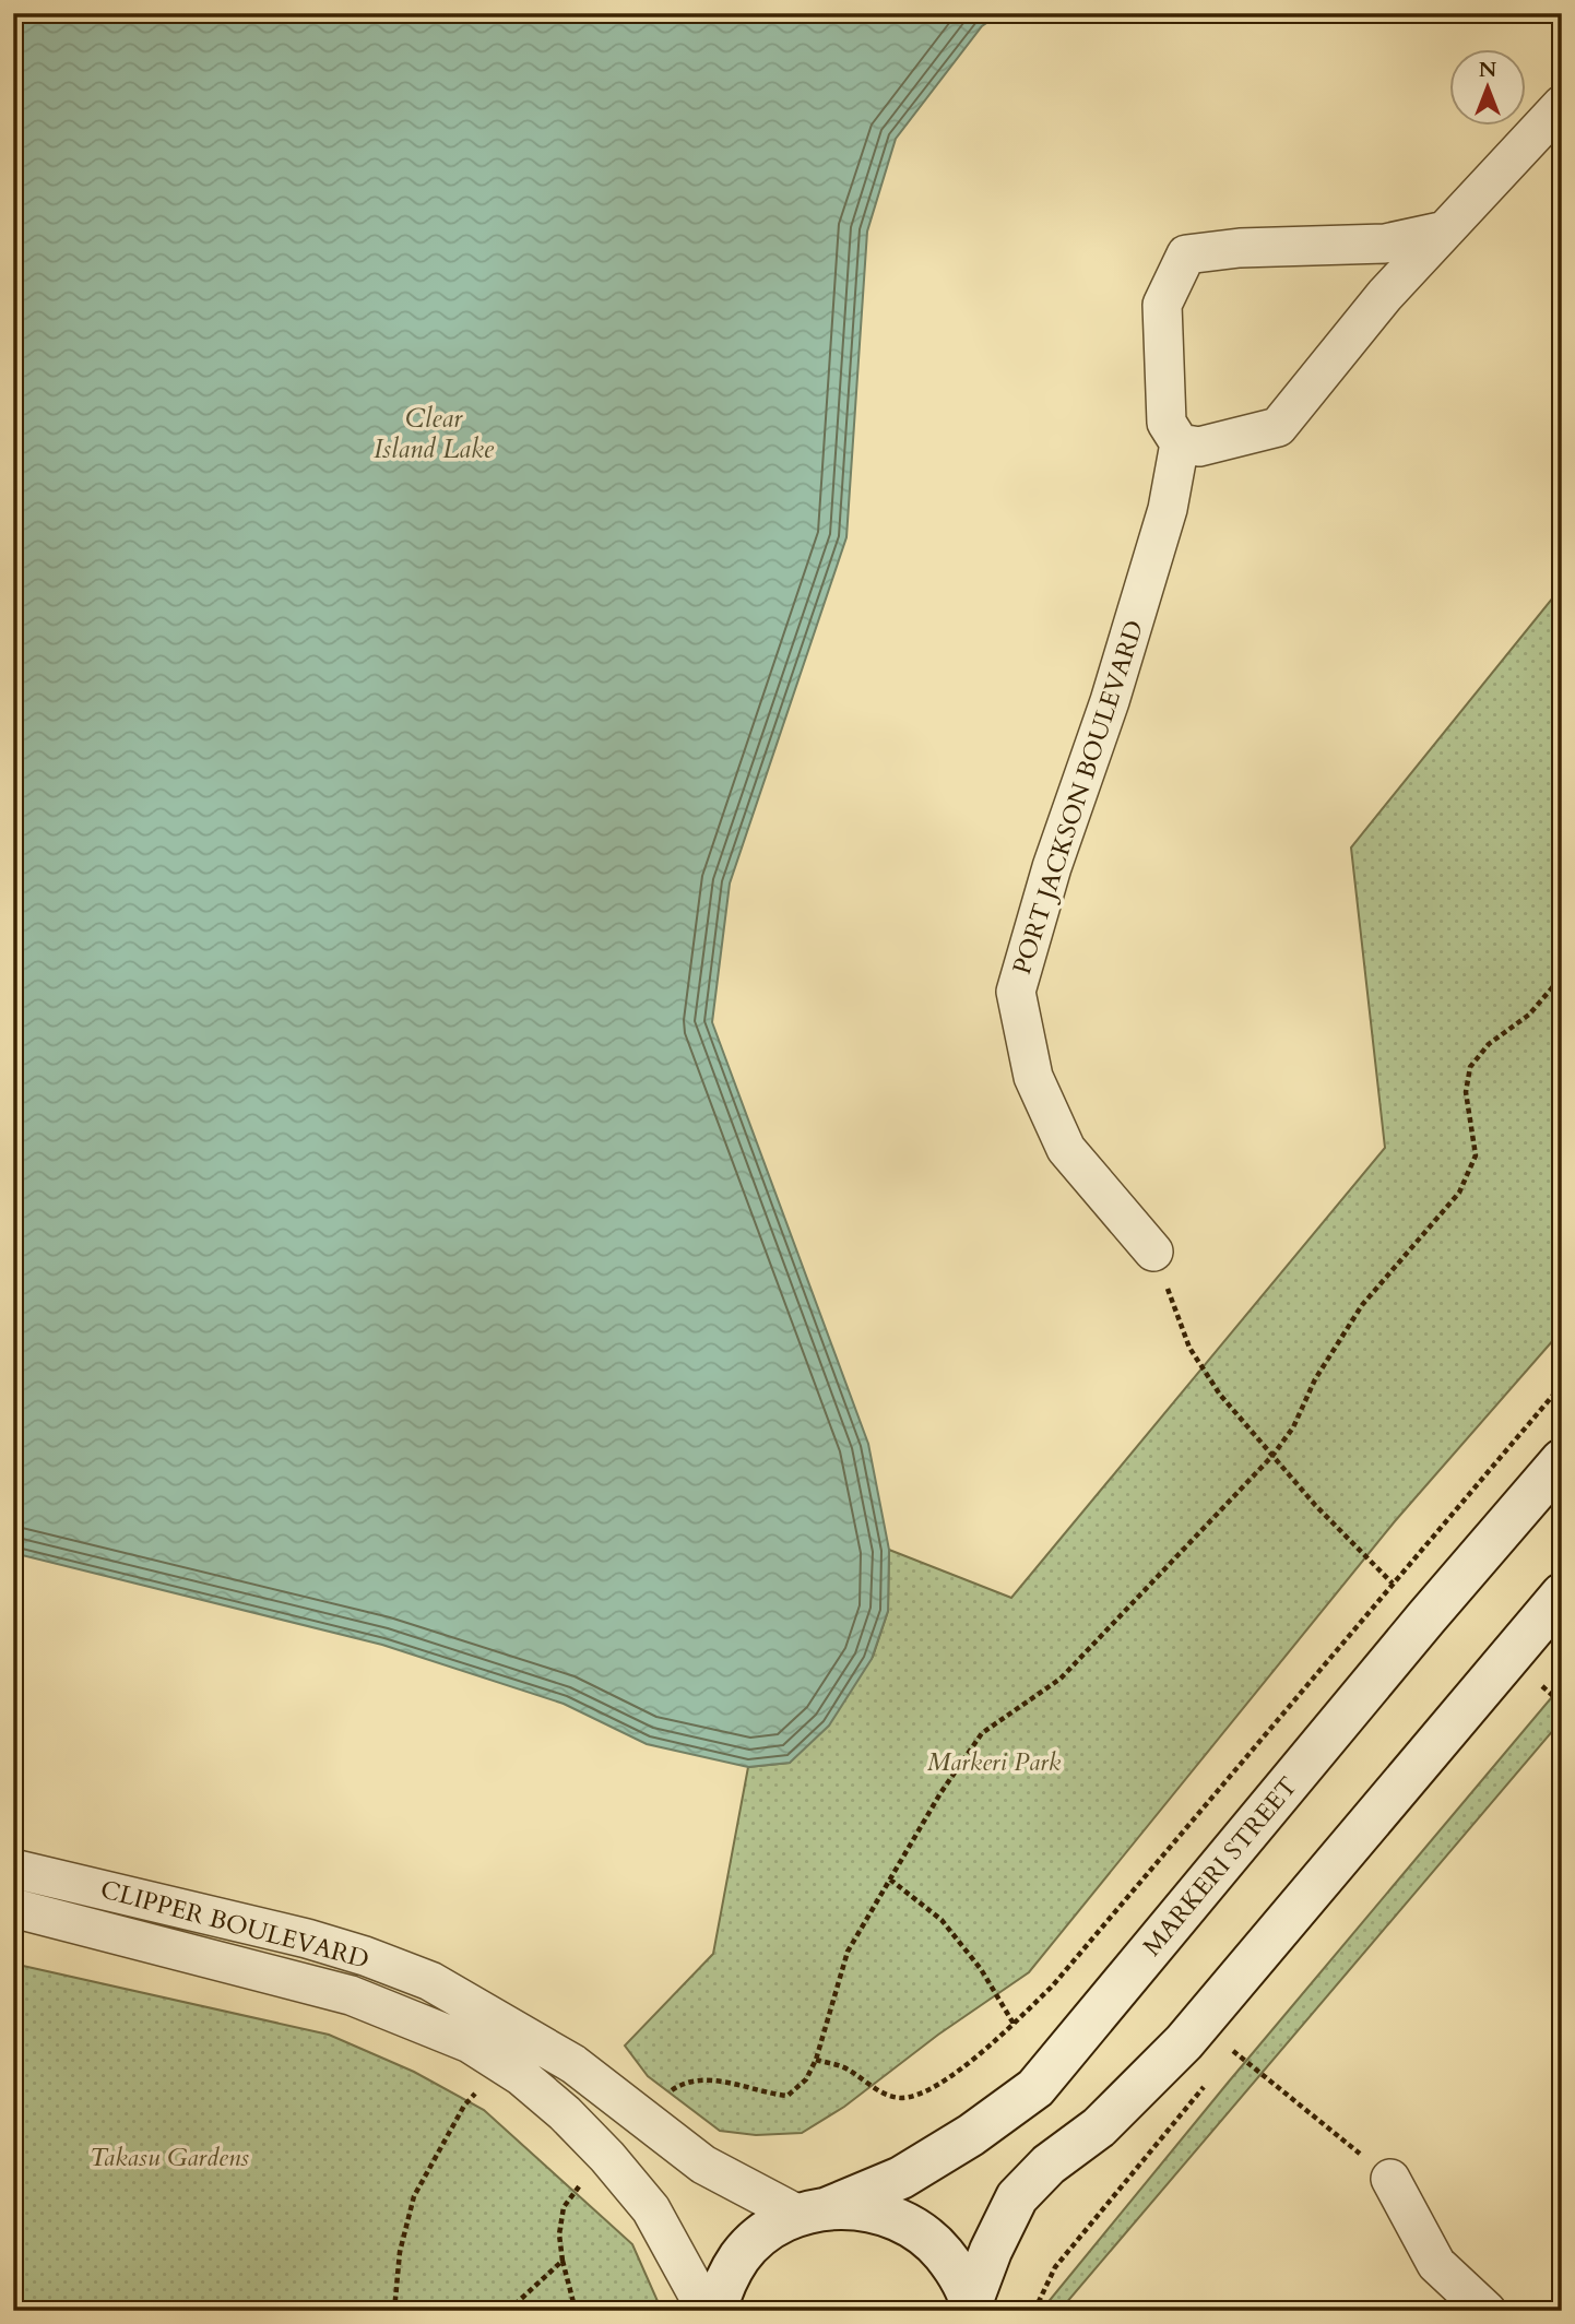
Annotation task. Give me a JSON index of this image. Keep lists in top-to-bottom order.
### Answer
{
  "streets": {
    "main road": ["MARKERI STREET"],
    "street": ["PORT JACKSON BOULEVARD", "CLIPPER BOULEVARD"]
  },
  "crossings": [
    ["MARKERI STREET", "CLIPPER BOULEVARD"]
  ],
  "water": ["Clear Island Lake"],
  "parks": ["Markeri Park", "Takasu Gardens"],
  "north": "top"
}
